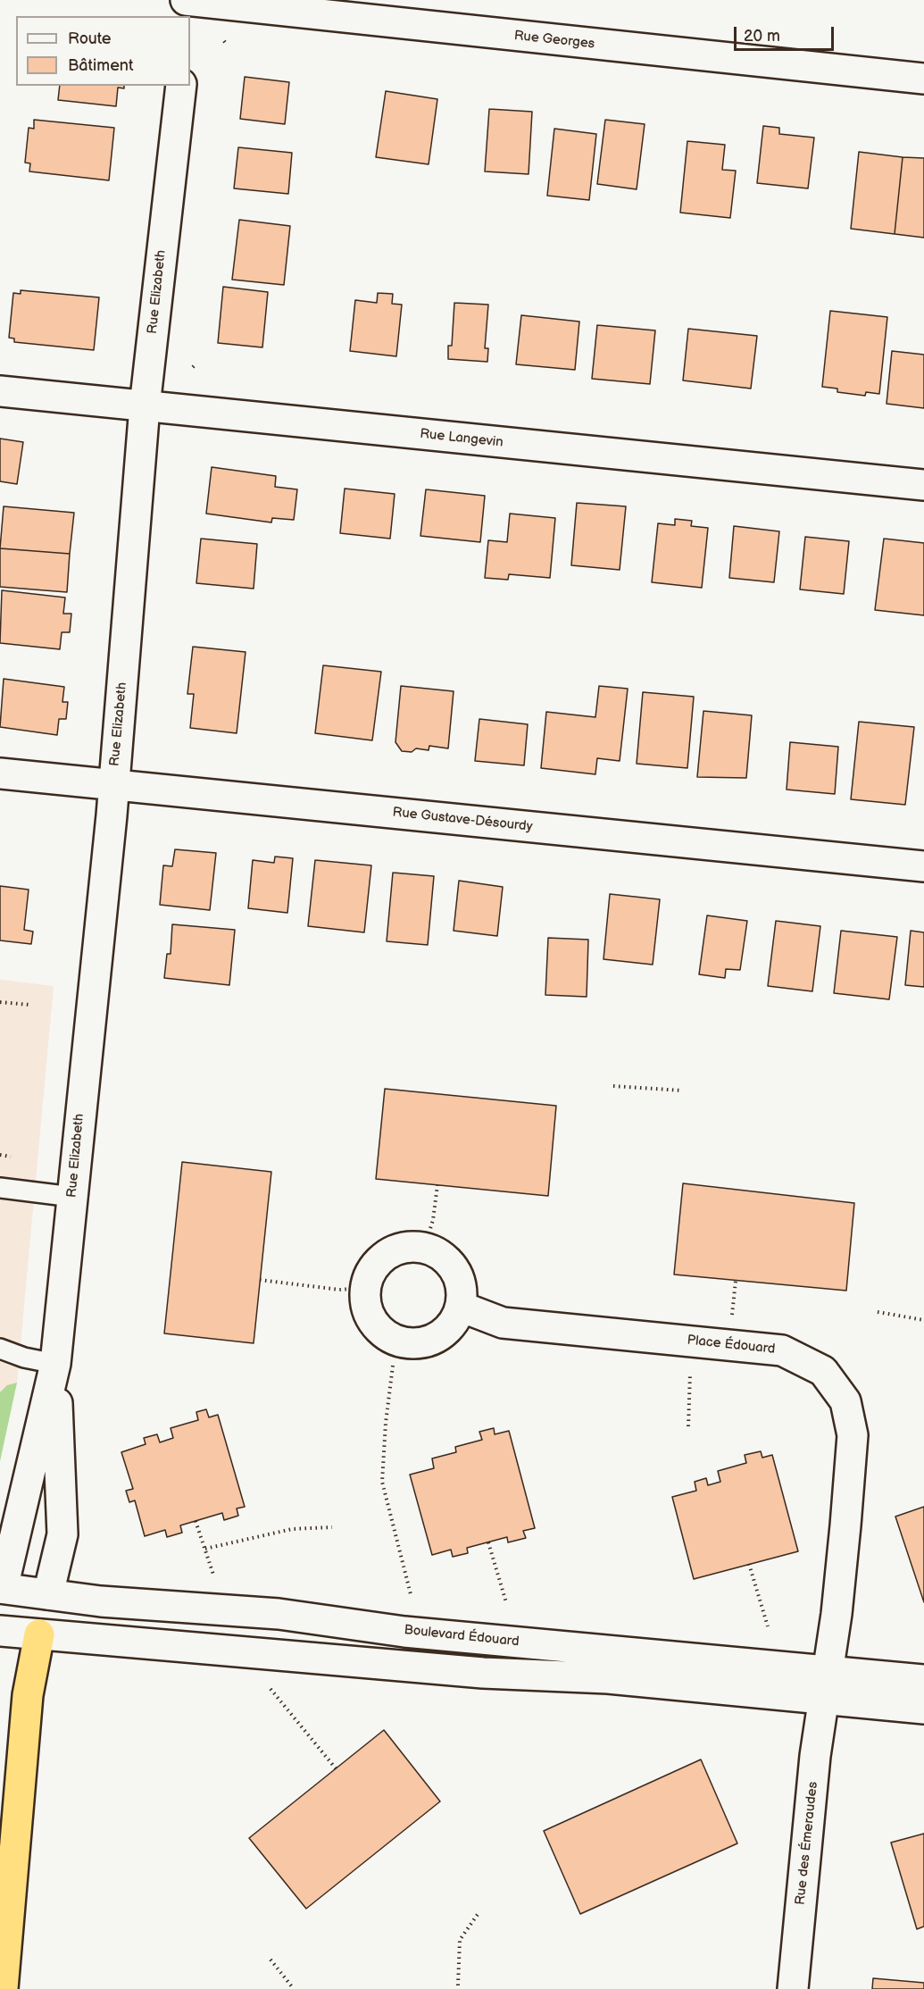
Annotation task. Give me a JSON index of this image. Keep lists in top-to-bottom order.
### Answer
{
  "streets": {
    "street": [
      "Rue Georges",
      "Rue Elizabeth",
      "Rue Langevin",
      "Rue Gustave-Désourdy",
      "Place Édouard",
      "Boulevard Édouard",
      "Rue des Émeraudes"
    ]
  },
  "crossings": [
    ["Rue Elizabeth", "Rue Langevin"],
    ["Rue Elizabeth", "Rue Gustave-Désourdy"],
    ["Rue Elizabeth", "Boulevard Édouard"],
    ["Place Édouard", "Boulevard Édouard"],
    ["Place Édouard", "Rue des Émeraudes"],
    ["Boulevard Édouard", "Rue des Émeraudes"]
  ],
  "legend": ["Route", "Bâtiment"],
  "scale_bar": "20 m"
}
